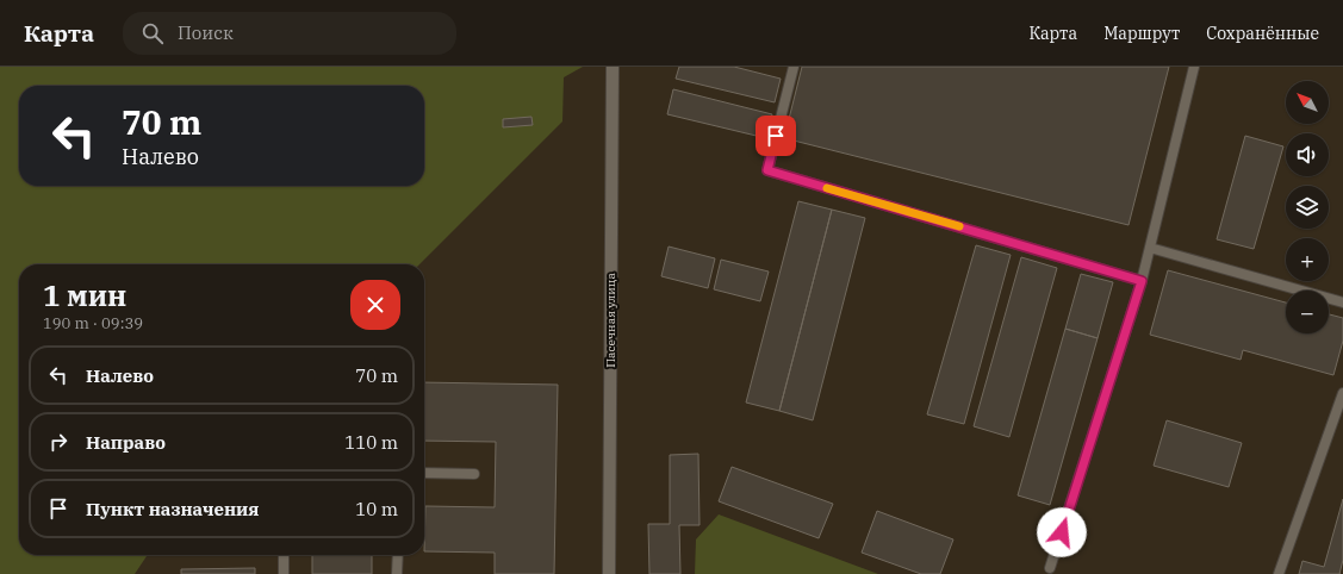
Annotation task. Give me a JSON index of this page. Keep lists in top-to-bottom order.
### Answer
{
  "streets": {
    "street": ["Пасечная улица"]
  },
  "north": "top left",
  "page": {
    "header": "Карта",
    "search": "Поиск",
    "nav": ["Карта", "Маршрут", "Сохранённые"],
    "map_buttons": ["+", "−"],
    "turn": ["70 m", "Налево"],
    "heading": ["1 мин", "190 m · 09:39"],
    "list": [
      {
        "name": "Налево",
        "value": "70 m"
      },
      {
        "name": "Направо",
        "value": "110 m"
      },
      {
        "name": "Пункт назначения",
        "value": "10 m"
      }
    ]
  }
}
